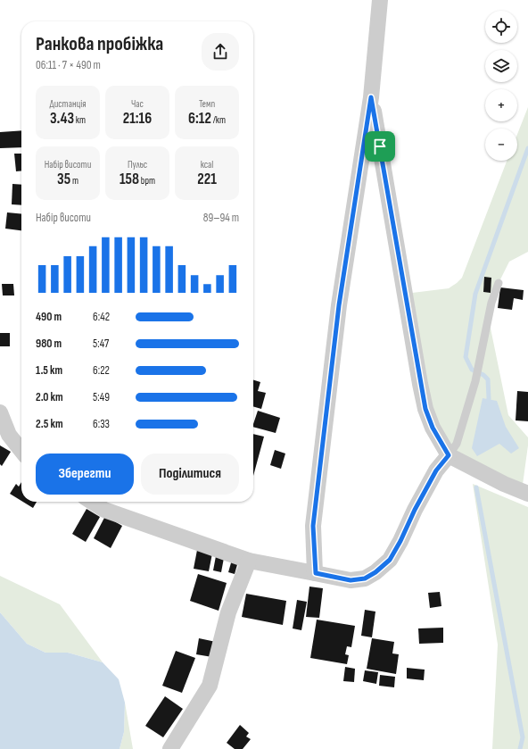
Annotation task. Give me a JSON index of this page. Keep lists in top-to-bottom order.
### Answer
{
  "page": {
    "map_buttons": ["+", "−"],
    "heading": ["Ранкова пробіжка", "06:11 · 7 × 490 m"],
    "stats": [
      ["Дистанція", "3.43 km"],
      ["Час", "21:16"],
      ["Темп", "6:12 /km"],
      ["Набір висоти", "35 m"],
      ["Пульс", "158 bpm"],
      ["kcal", "221"]
    ],
    "chart": ["Набір висоти", "89–94 m"],
    "list": [
      {
        "name": "490 m",
        "note": "6:42"
      },
      {
        "name": "980 m",
        "note": "5:47"
      },
      {
        "name": "1.5 km",
        "note": "6:22"
      },
      {
        "name": "2.0 km",
        "note": "5:49"
      },
      {
        "name": "2.5 km",
        "note": "6:33"
      }
    ],
    "buttons": ["Зберегти", "Поділитися"]
  }
}
